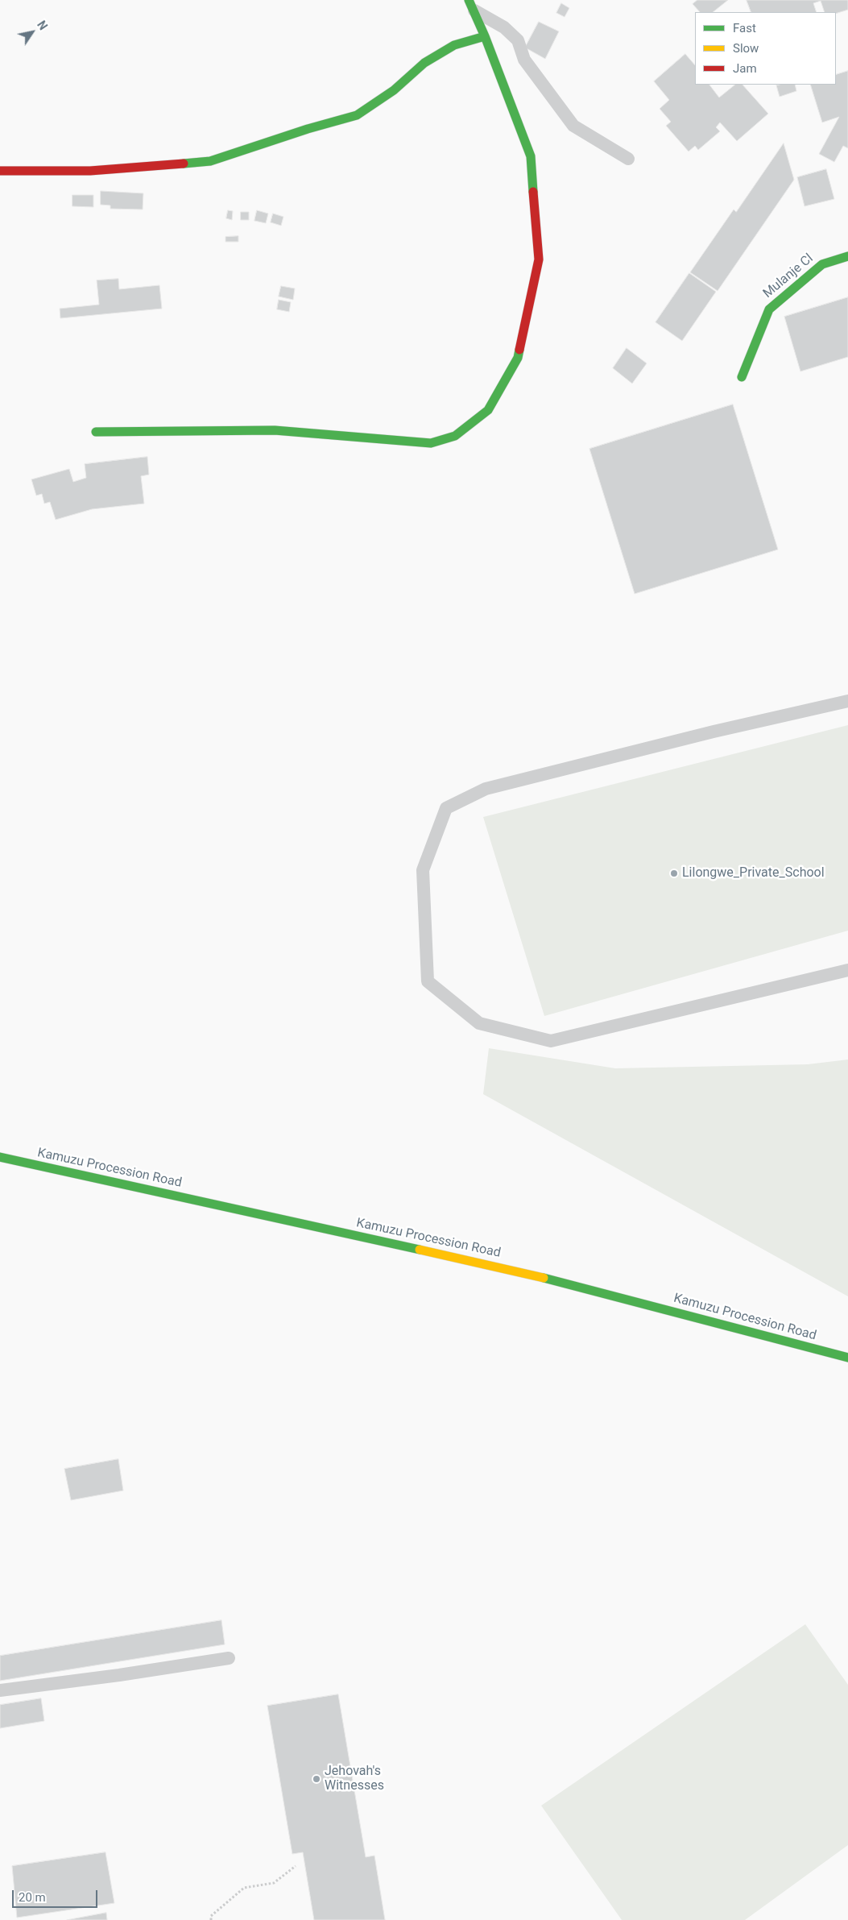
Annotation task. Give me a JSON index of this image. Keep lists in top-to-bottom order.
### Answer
{
  "streets": {
    "main road": ["Mulanje Cl", "Kamuzu Procession Road"]
  },
  "places": ["Lilongwe_Private_School", "Jehovah's Witnesses"],
  "legend": ["Fast", "Slow", "Jam"],
  "scale_bar": "20 m",
  "north": "top right"
}
